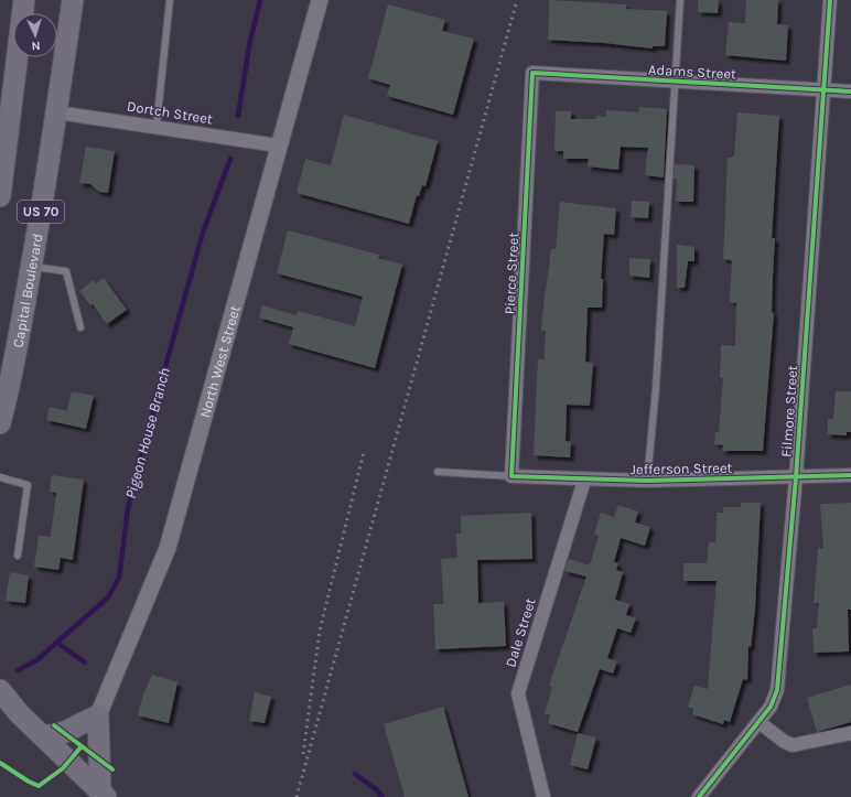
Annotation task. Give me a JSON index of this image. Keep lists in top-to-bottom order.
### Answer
{
  "streets": {
    "main road": ["US 70", "Capital Boulevard"],
    "street": [
      "Adams Street",
      "Dortch Street",
      "Pierce Street",
      "North West Street",
      "Filmore Street",
      "Jefferson Street",
      "Dale Street"
    ]
  },
  "crossings": [
    ["Adams Street", "Pierce Street"],
    ["Adams Street", "Filmore Street"],
    ["Dortch Street", "Capital Boulevard"],
    ["Dortch Street", "North West Street"],
    ["Pierce Street", "Jefferson Street"],
    ["Filmore Street", "Jefferson Street"],
    ["Jefferson Street", "Dale Street"]
  ],
  "water": ["Pigeon House Branch"],
  "north": "bottom"
}
